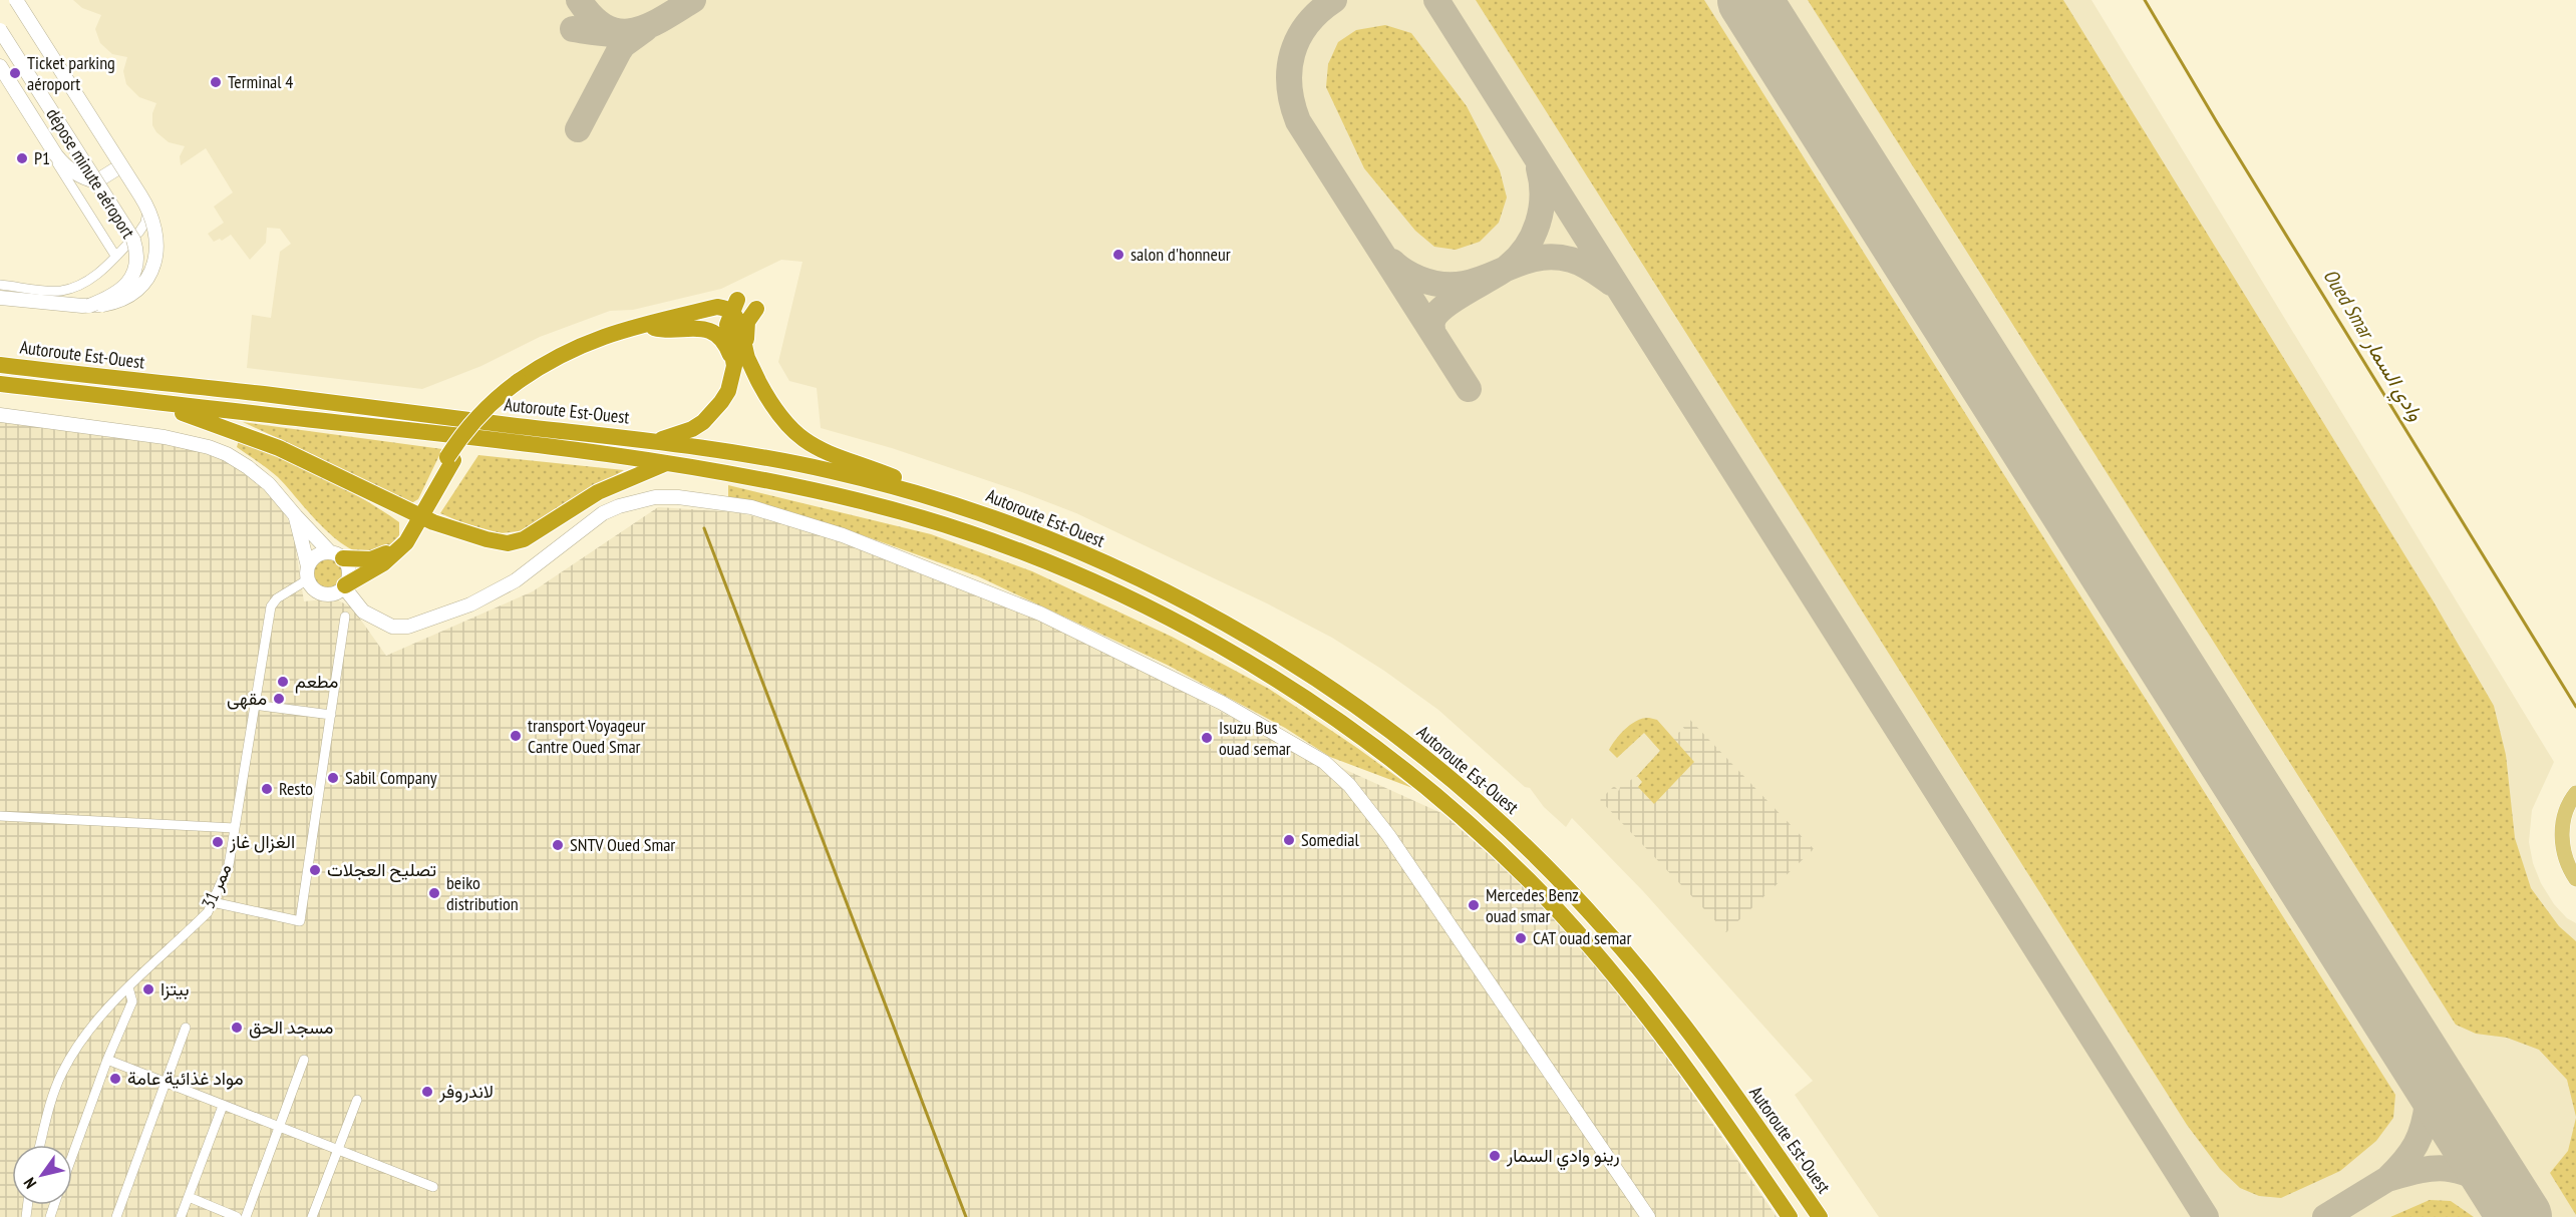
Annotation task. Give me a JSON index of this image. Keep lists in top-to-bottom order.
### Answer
{
  "streets": {
    "highway": ["Autoroute Est-Ouest"],
    "main road": ["dépose minute aéroport"],
    "street": ["ممر 31"]
  },
  "water": ["Oued Smar وادي السمار"],
  "places": [
    "Ticket parking aéroport",
    "Terminal 4",
    "P1",
    "salon d'honneur",
    "مطعم",
    "مقهى",
    "transport Voyageur Cantre Oued Smar",
    "Isuzu Bus ouad semar",
    "Sabil Company",
    "Resto",
    "Somedial",
    "الغزال غاز",
    "SNTV Oued Smar",
    "تصليح العجلات",
    "beiko distribution",
    "Mercedes Benz ouad smar",
    "CAT ouad semar",
    "بيتزا",
    "مسجد الحق",
    "مواد غذائية عامة",
    "لاندروفر",
    "رينو وادي السمار"
  ],
  "north": "bottom left"
}
